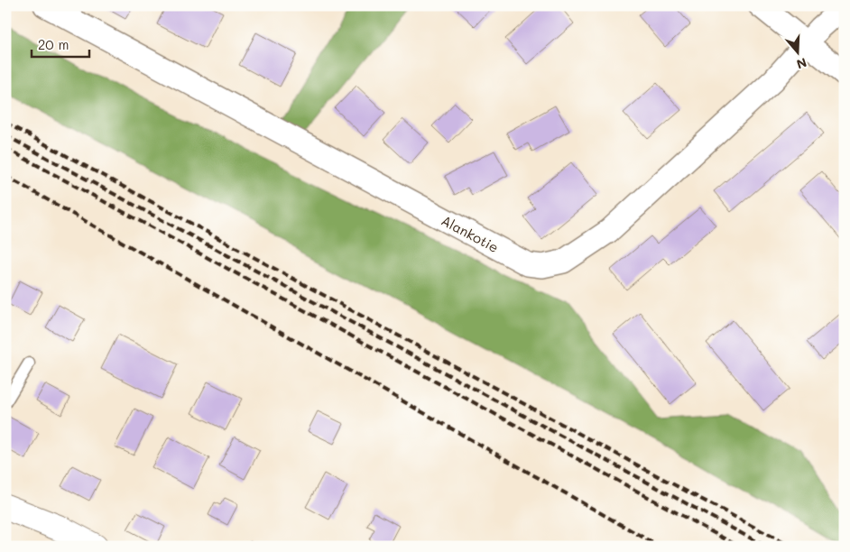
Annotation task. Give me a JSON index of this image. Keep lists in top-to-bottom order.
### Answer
{
  "streets": {
    "street": ["Alankotie"]
  },
  "scale_bar": "20 m",
  "north": "bottom"
}
